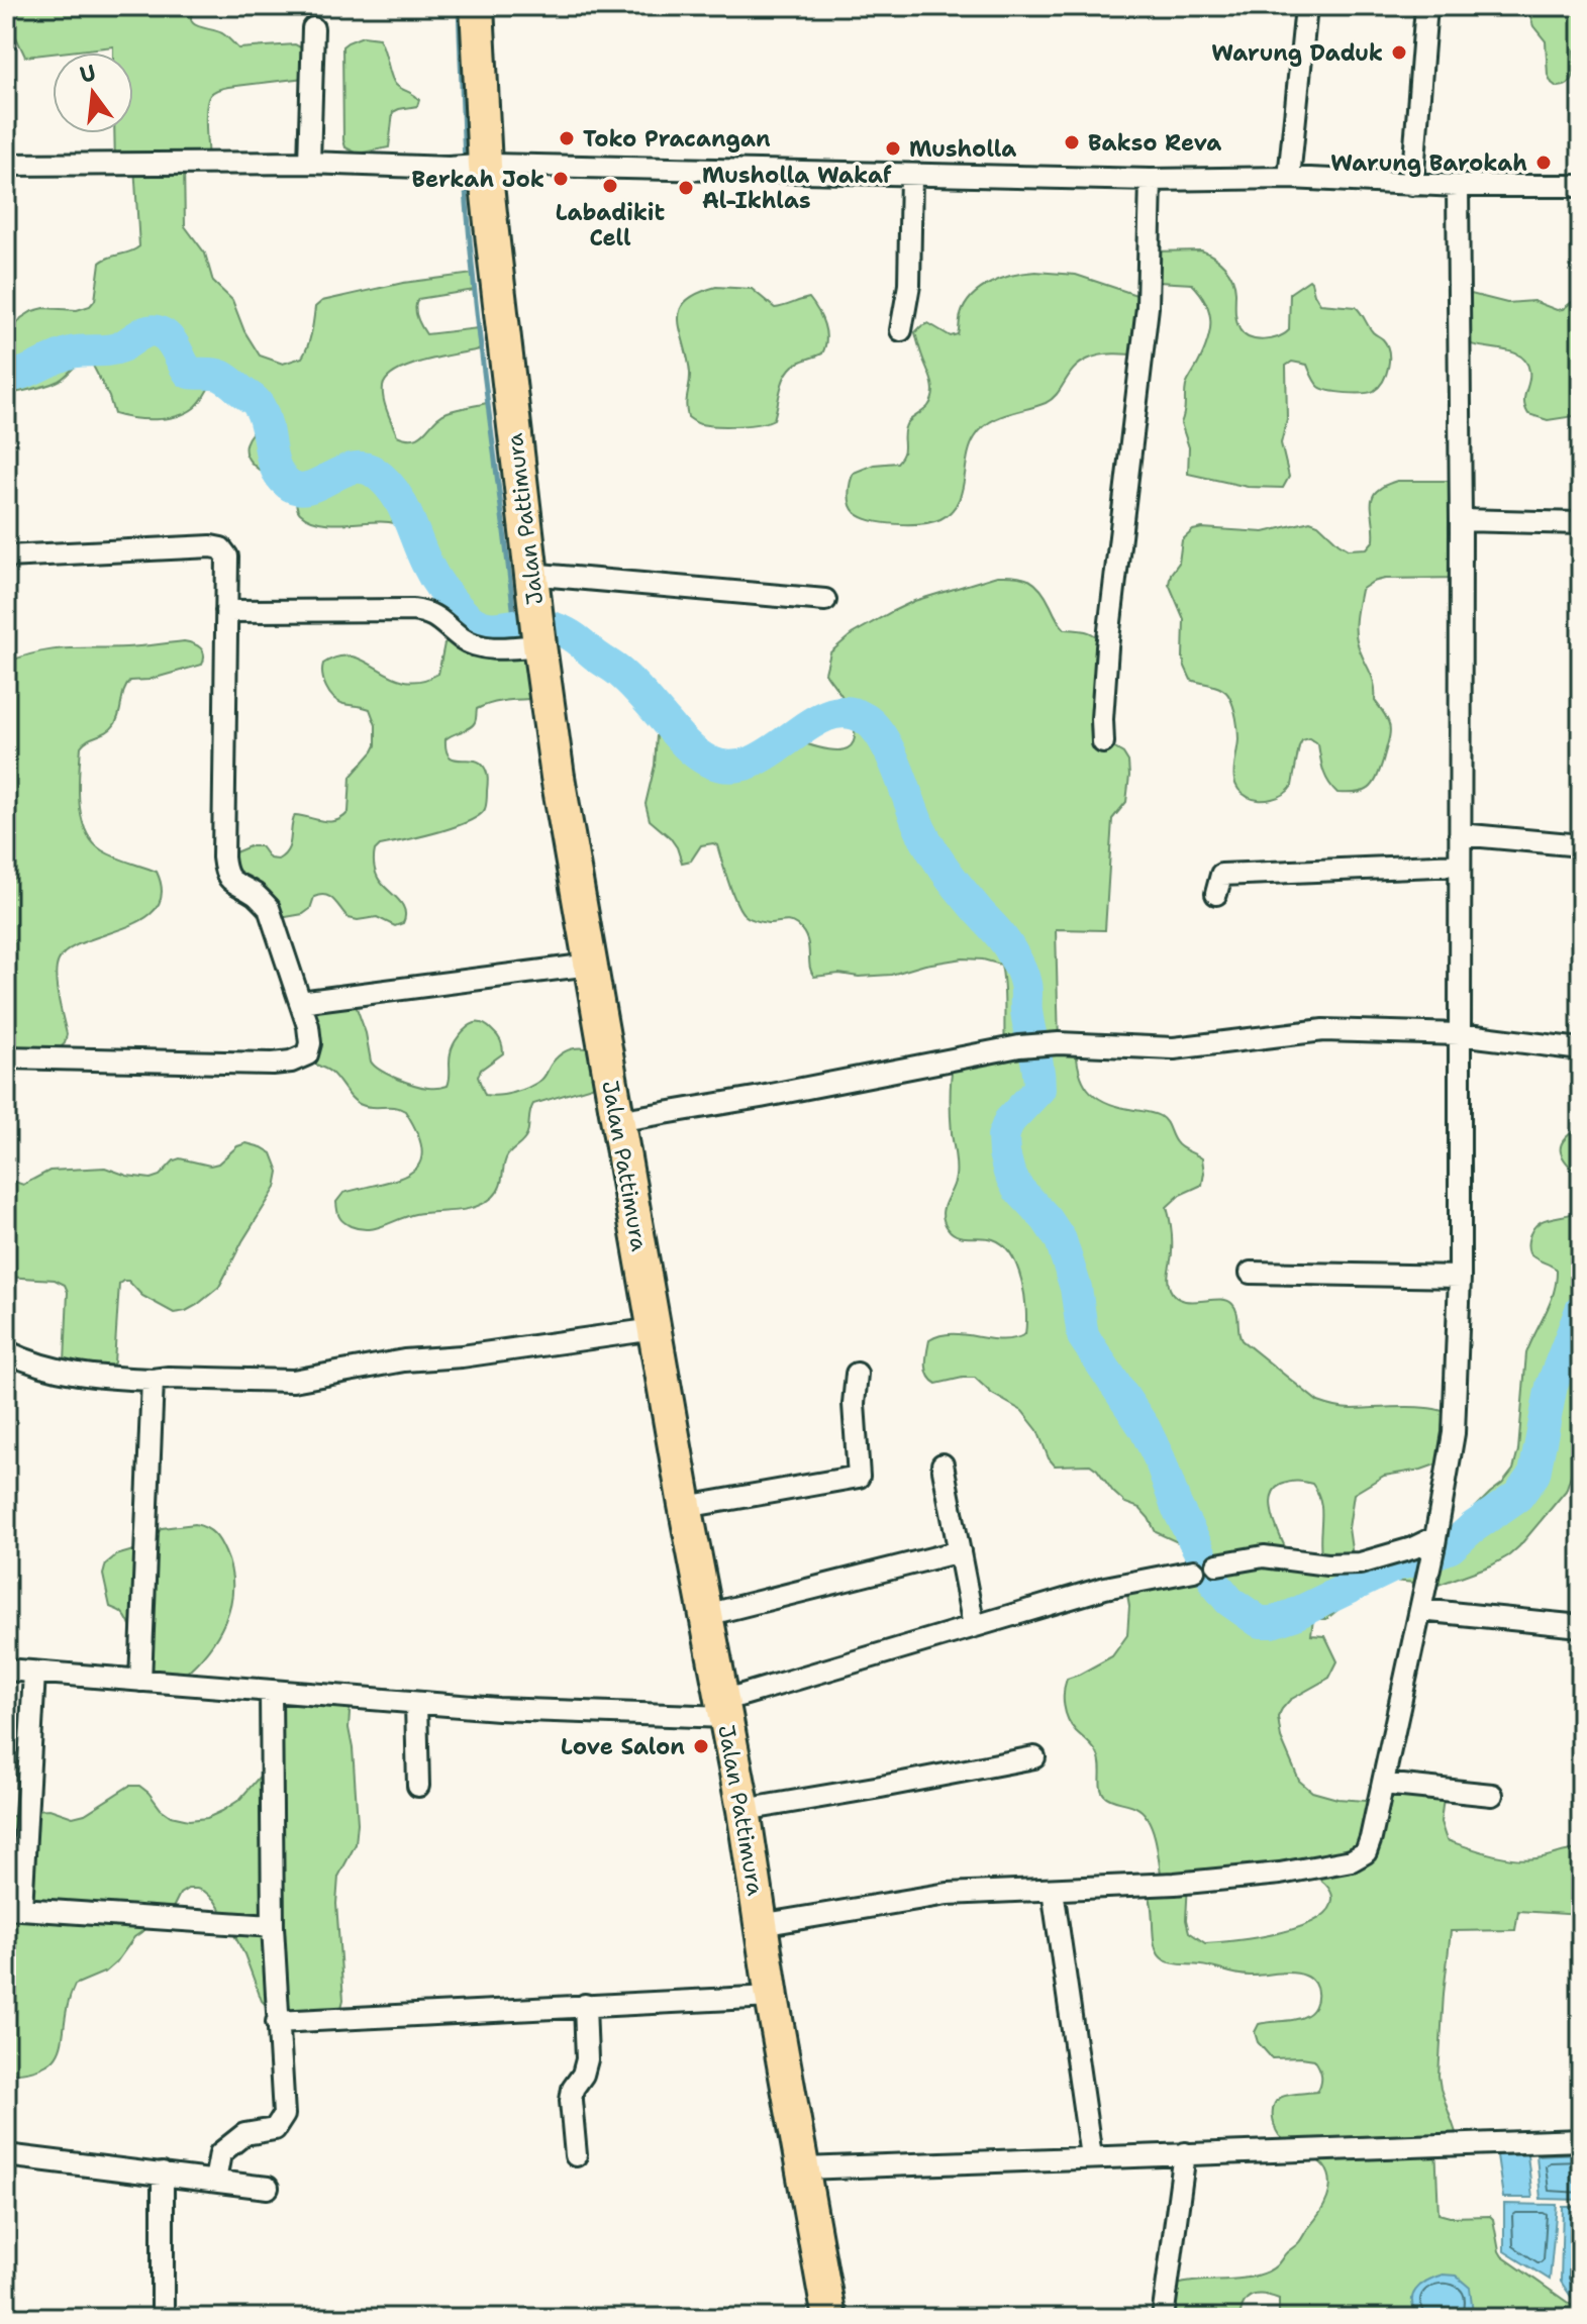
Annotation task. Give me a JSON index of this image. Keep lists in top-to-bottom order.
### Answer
{
  "streets": {
    "main road": ["Jalan Pattimura"]
  },
  "places": [
    "Warung Daduk",
    "Toko Pracangan",
    "Bakso Reva",
    "Musholla",
    "Warung Barokah",
    "Berkah Jok",
    "Labadikit Cell",
    "Musholla Wakaf Al-Ikhlas",
    "Love Salon"
  ],
  "north": "top"
}
